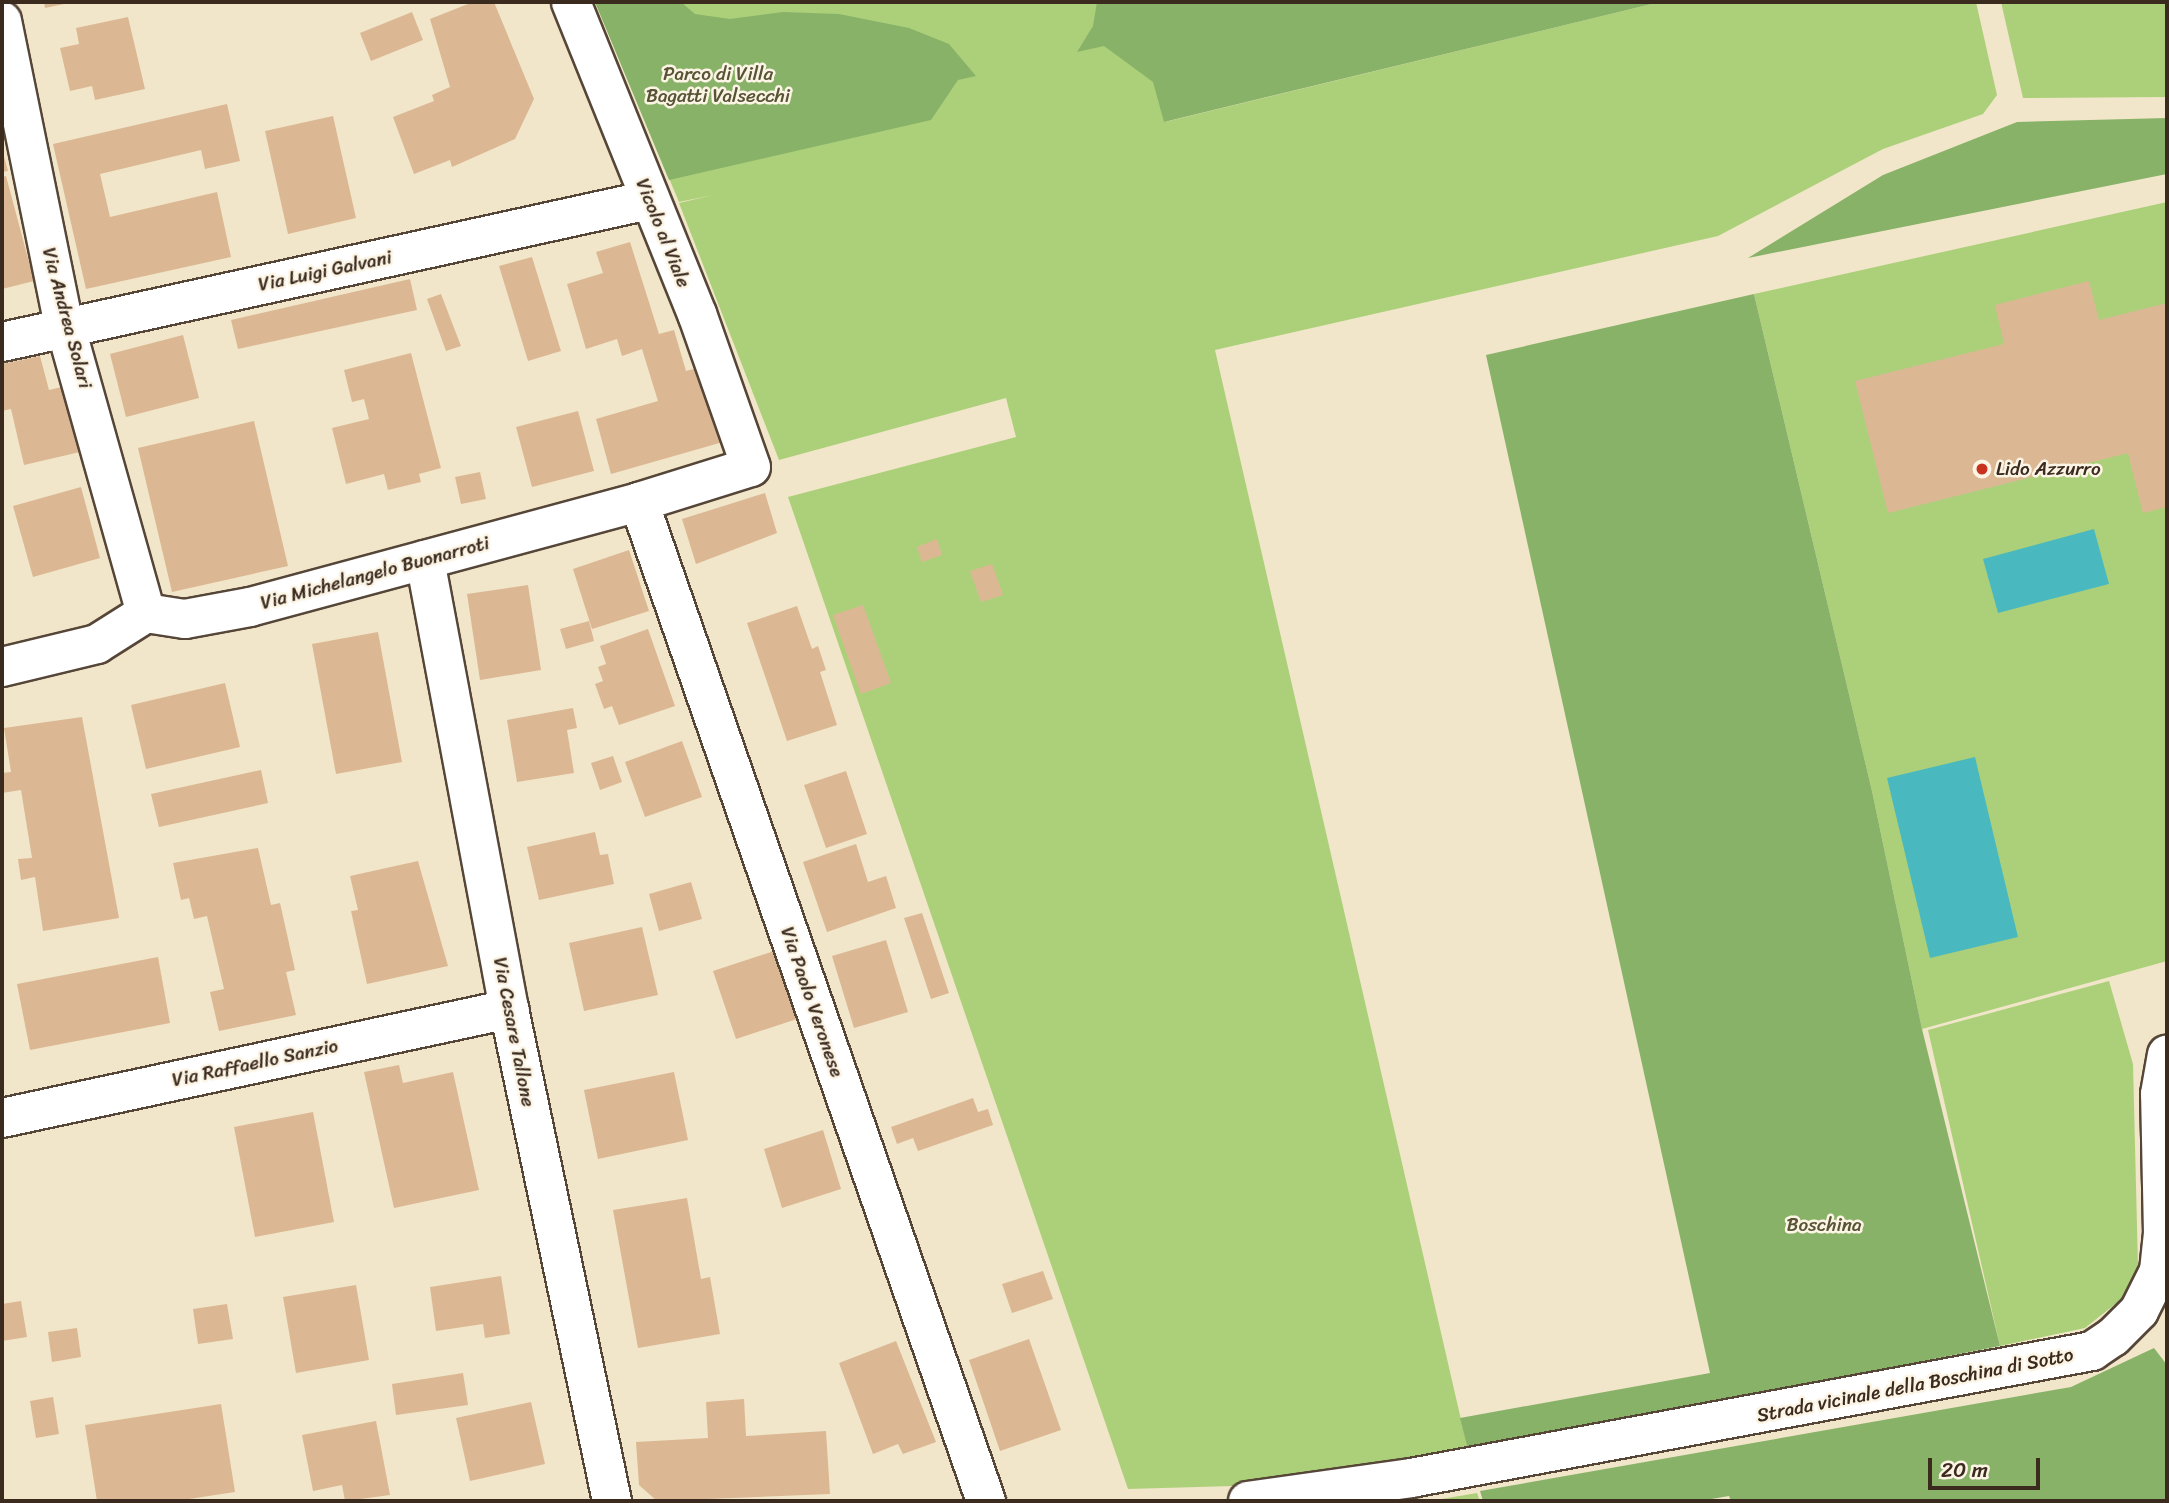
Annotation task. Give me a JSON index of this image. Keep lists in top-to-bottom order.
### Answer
{
  "streets": {
    "street": [
      "Vicolo al Viale",
      "Via Luigi Galvani",
      "Via Andrea Solari",
      "Via Michelangelo Buonarroti",
      "Via Paolo Veronese",
      "Via Cesare Tallone",
      "Via Raffaello Sanzio",
      "Strada vicinale della Boschina di Sotto"
    ]
  },
  "crossings": [
    ["Vicolo al Viale", "Via Luigi Galvani"],
    ["Vicolo al Viale", "Via Michelangelo Buonarroti"],
    ["Via Luigi Galvani", "Via Andrea Solari"],
    ["Via Andrea Solari", "Via Michelangelo Buonarroti"],
    ["Via Michelangelo Buonarroti", "Via Paolo Veronese"],
    ["Via Michelangelo Buonarroti", "Via Cesare Tallone"],
    ["Via Cesare Tallone", "Via Raffaello Sanzio"]
  ],
  "parks": ["Parco di Villa Bagatti Valsecchi", "Boschina"],
  "places": ["Lido Azzurro"],
  "scale_bar": "20 m"
}
